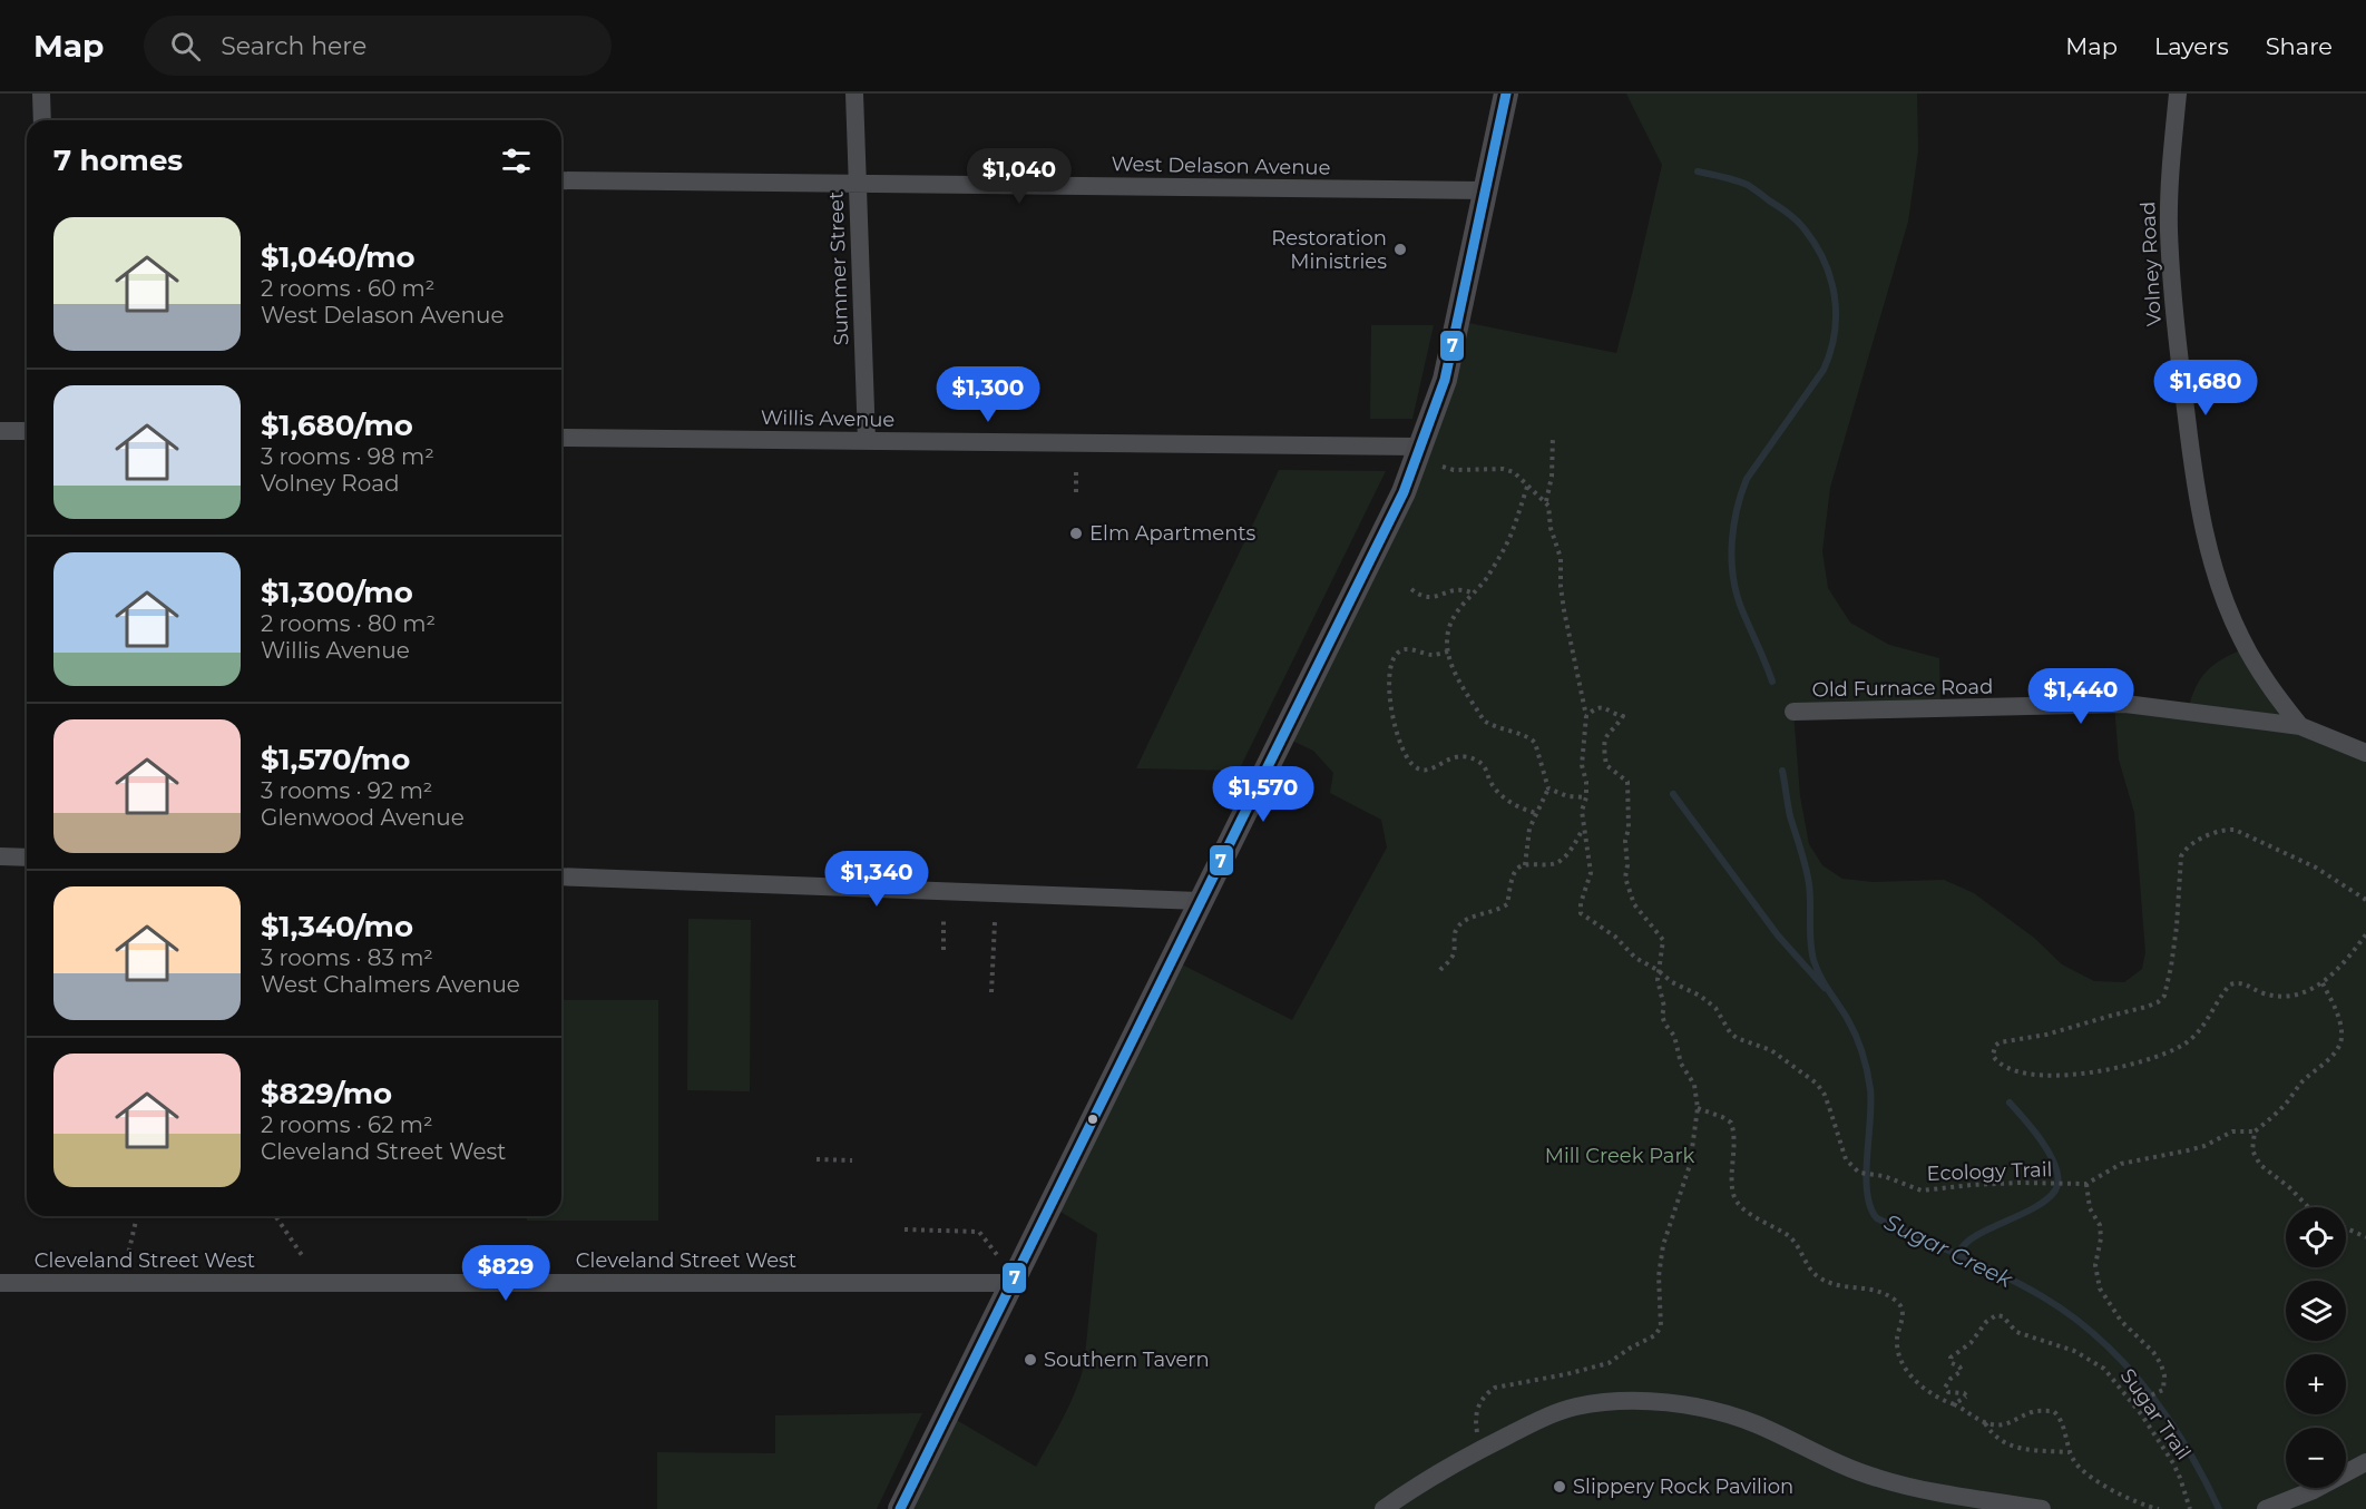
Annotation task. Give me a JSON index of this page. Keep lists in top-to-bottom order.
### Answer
{
  "streets": {
    "street": [
      "West Delason Avenue",
      "Volney Road",
      "Summer Street",
      "Willis Avenue",
      "Old Furnace Road",
      "Cleveland Street West"
    ],
    "path": ["Ecology Trail", "Sugar Trail"]
  },
  "crossings": [
    ["West Delason Avenue", "Summer Street"],
    ["Volney Road", "Old Furnace Road"],
    ["Summer Street", "Willis Avenue"]
  ],
  "water": ["Sugar Creek"],
  "parks": ["Mill Creek Park"],
  "places": [
    "Restoration Ministries",
    "Elm Apartments",
    "Southern Tavern",
    "Slippery Rock Pavilion"
  ],
  "lines": ["transit line 7"],
  "page": {
    "header": "Map",
    "search": "Search here",
    "nav": ["Map", "Layers", "Share"],
    "heading": "7 homes",
    "price": [
      "$1,040",
      "$1,680",
      "$1,300",
      "$1,440",
      "$1,570",
      "$1,340",
      "$829"
    ],
    "list": [
      {
        "name": "$1,040/mo",
        "note": "2 rooms · 60 m² · West Delason Avenue"
      },
      {
        "name": "$1,680/mo",
        "note": "3 rooms · 98 m² · Volney Road"
      },
      {
        "name": "$1,300/mo",
        "note": "2 rooms · 80 m² · Willis Avenue"
      },
      {
        "name": "$1,570/mo",
        "note": "3 rooms · 92 m² · Glenwood Avenue"
      },
      {
        "name": "$1,340/mo",
        "note": "3 rooms · 83 m² · West Chalmers Avenue"
      },
      {
        "name": "$829/mo",
        "note": "2 rooms · 62 m² · Cleveland Street West"
      }
    ],
    "map_buttons": ["+", "−"]
  }
}
